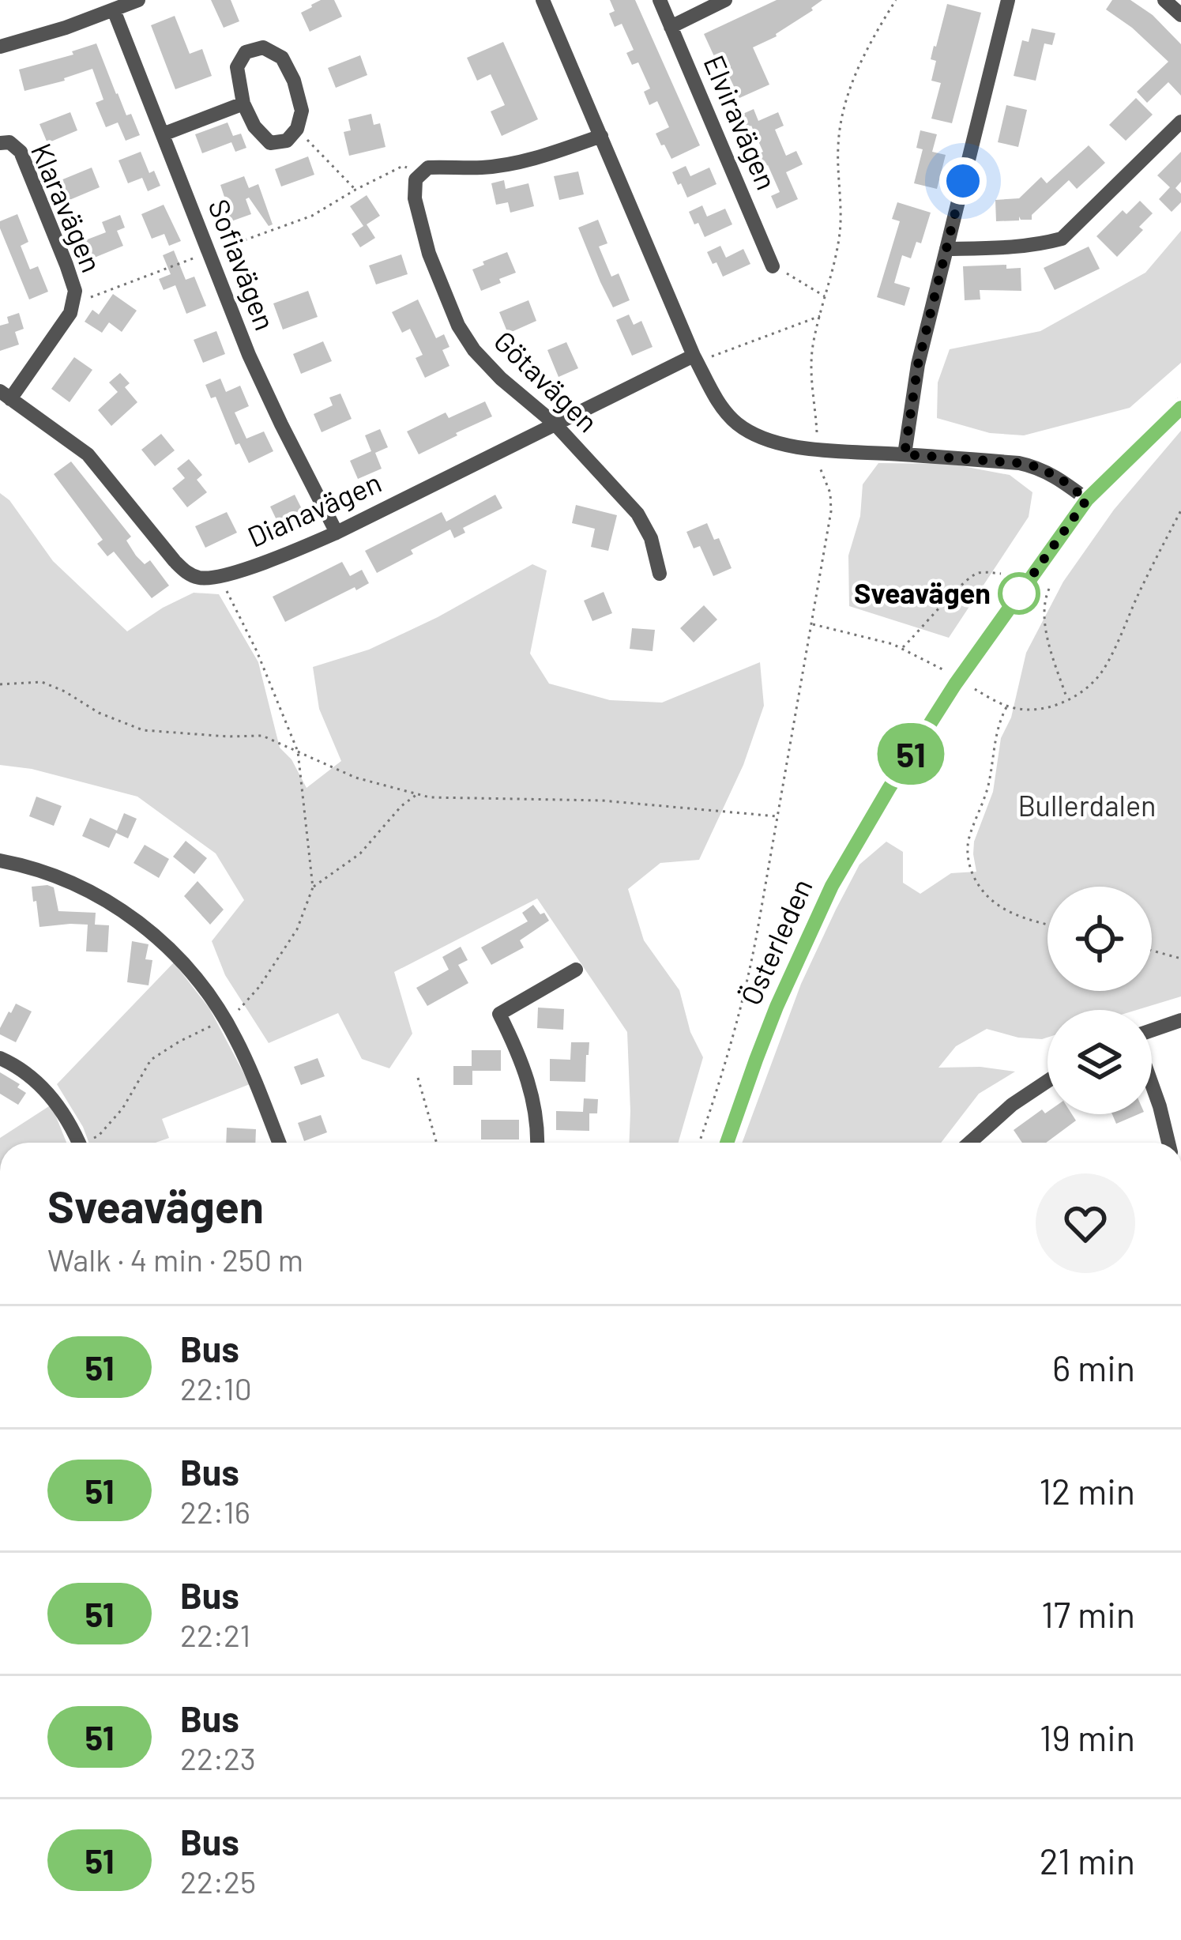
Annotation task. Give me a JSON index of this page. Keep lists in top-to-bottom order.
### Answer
{
  "streets": {
    "main road": ["Österleden"],
    "street": [
      "Elviravägen",
      "Klaravägen",
      "Sofiavägen",
      "Götavägen",
      "Dianavägen"
    ]
  },
  "crossings": [
    ["Klaravägen", "Dianavägen"],
    ["Sofiavägen", "Dianavägen"],
    ["Götavägen", "Dianavägen"]
  ],
  "parks": ["Bullerdalen"],
  "places": ["Sveavägen"],
  "lines": ["bus line 51"],
  "page": {
    "on_map": "51",
    "heading": ["Sveavägen", "Walk · 4 min · 250 m"],
    "list": [
      {
        "mark": "51",
        "name": "Bus",
        "note": "22:10",
        "value": "6 min"
      },
      {
        "mark": "51",
        "name": "Bus",
        "note": "22:16",
        "value": "12 min"
      },
      {
        "mark": "51",
        "name": "Bus",
        "note": "22:21",
        "value": "17 min"
      },
      {
        "mark": "51",
        "name": "Bus",
        "note": "22:23",
        "value": "19 min"
      },
      {
        "mark": "51",
        "name": "Bus",
        "note": "22:25",
        "value": "21 min"
      }
    ]
  }
}
